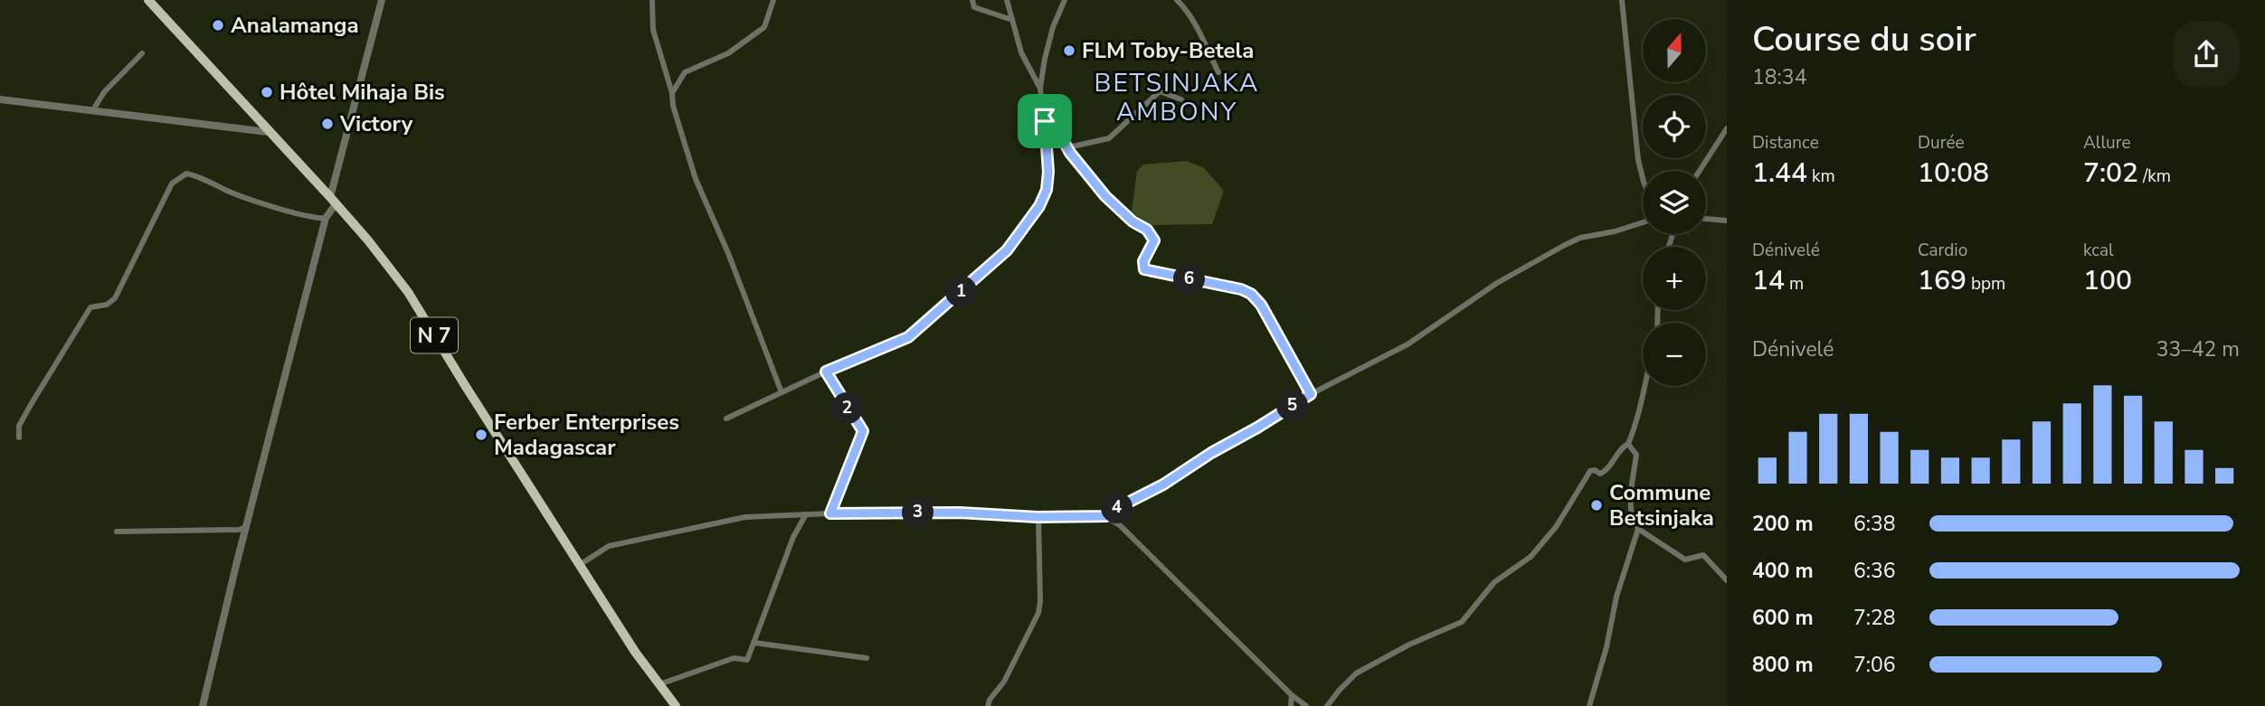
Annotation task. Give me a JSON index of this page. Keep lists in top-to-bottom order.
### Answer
{
  "streets": {
    "main road": ["N 7"]
  },
  "districts": ["BETSINJAKA AMBONY"],
  "places": [
    "Analamanga",
    "FLM Toby-Betela",
    "Hôtel Mihaja Bis",
    "Victory",
    "Ferber Enterprises Madagascar",
    "Commune Betsinjaka"
  ],
  "north": "top",
  "page": {
    "heading": ["Course du soir", "18:34"],
    "map_buttons": ["+", "−"],
    "stats": [
      ["Distance", "1.44 km"],
      ["Durée", "10:08"],
      ["Allure", "7:02 /km"],
      ["Dénivelé", "14 m"],
      ["Cardio", "169 bpm"],
      ["kcal", "100"]
    ],
    "pins": [
      "6",
      "1",
      "5",
      "2",
      "4",
      "3"
    ],
    "chart": ["Dénivelé", "33–42 m"],
    "list": [
      {
        "name": "200 m",
        "note": "6:38"
      },
      {
        "name": "400 m",
        "note": "6:36"
      },
      {
        "name": "600 m",
        "note": "7:28"
      },
      {
        "name": "800 m",
        "note": "7:06"
      }
    ]
  }
}
